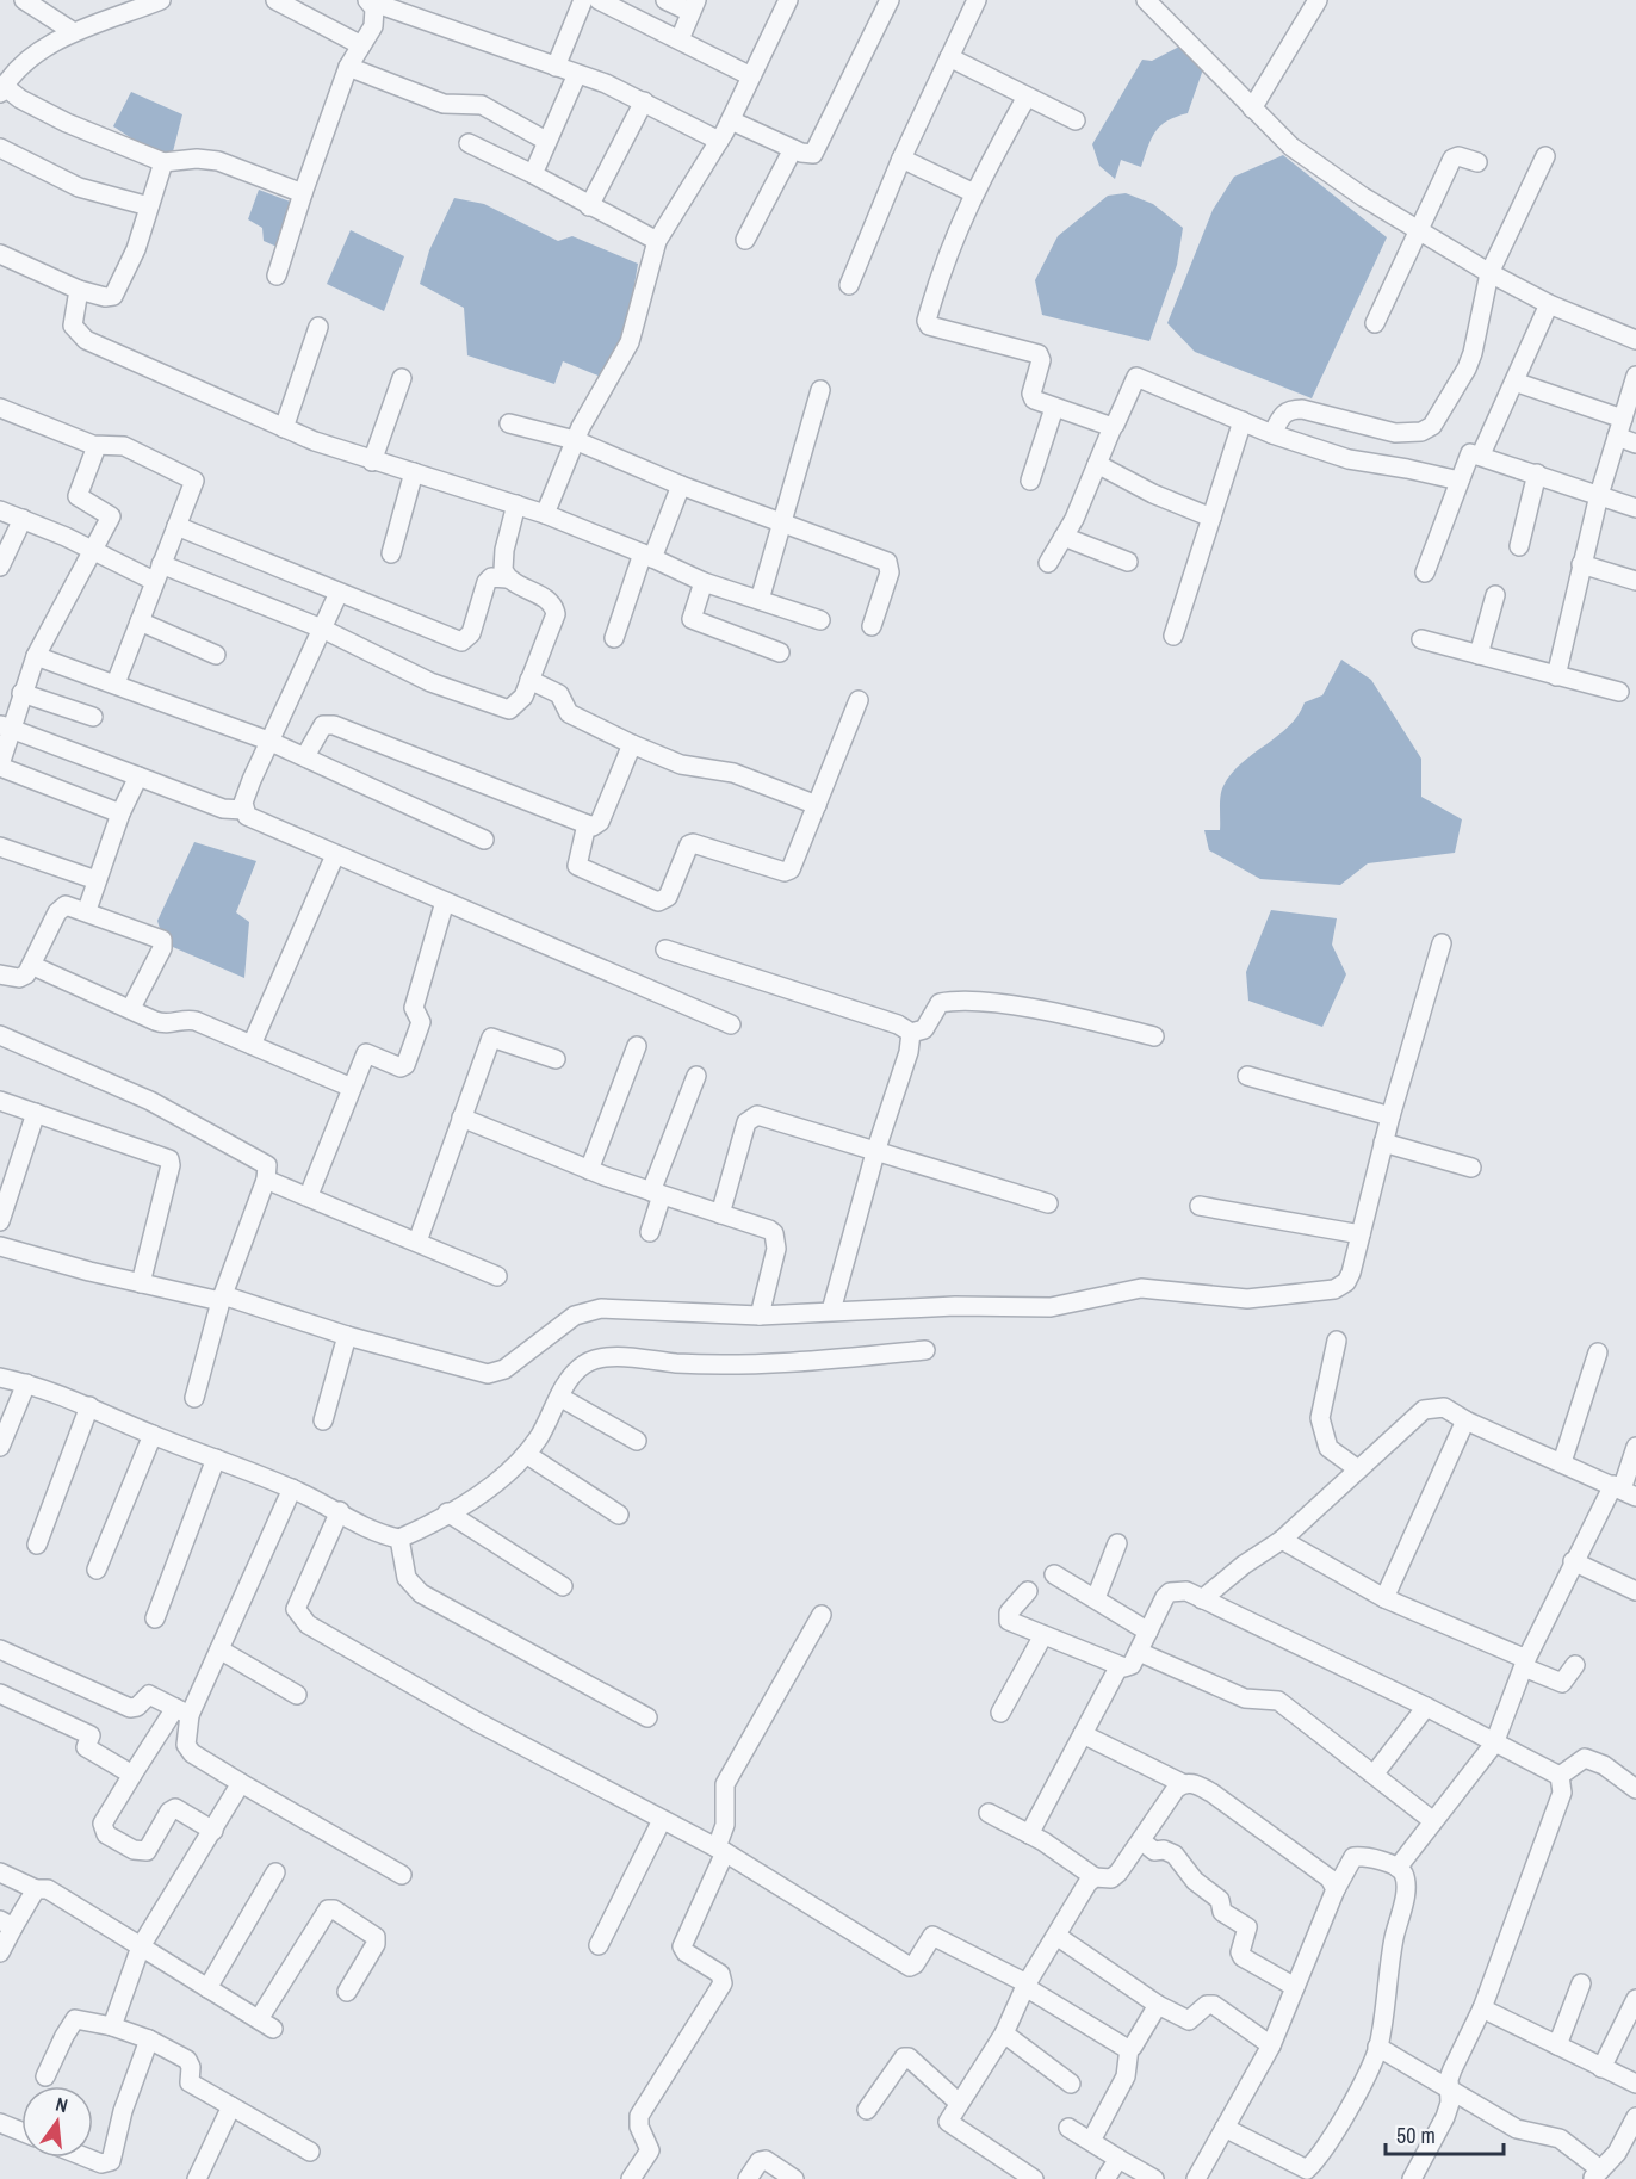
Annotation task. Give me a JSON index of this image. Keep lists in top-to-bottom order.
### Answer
{
  "scale_bar": "50 m",
  "north": "top"
}
